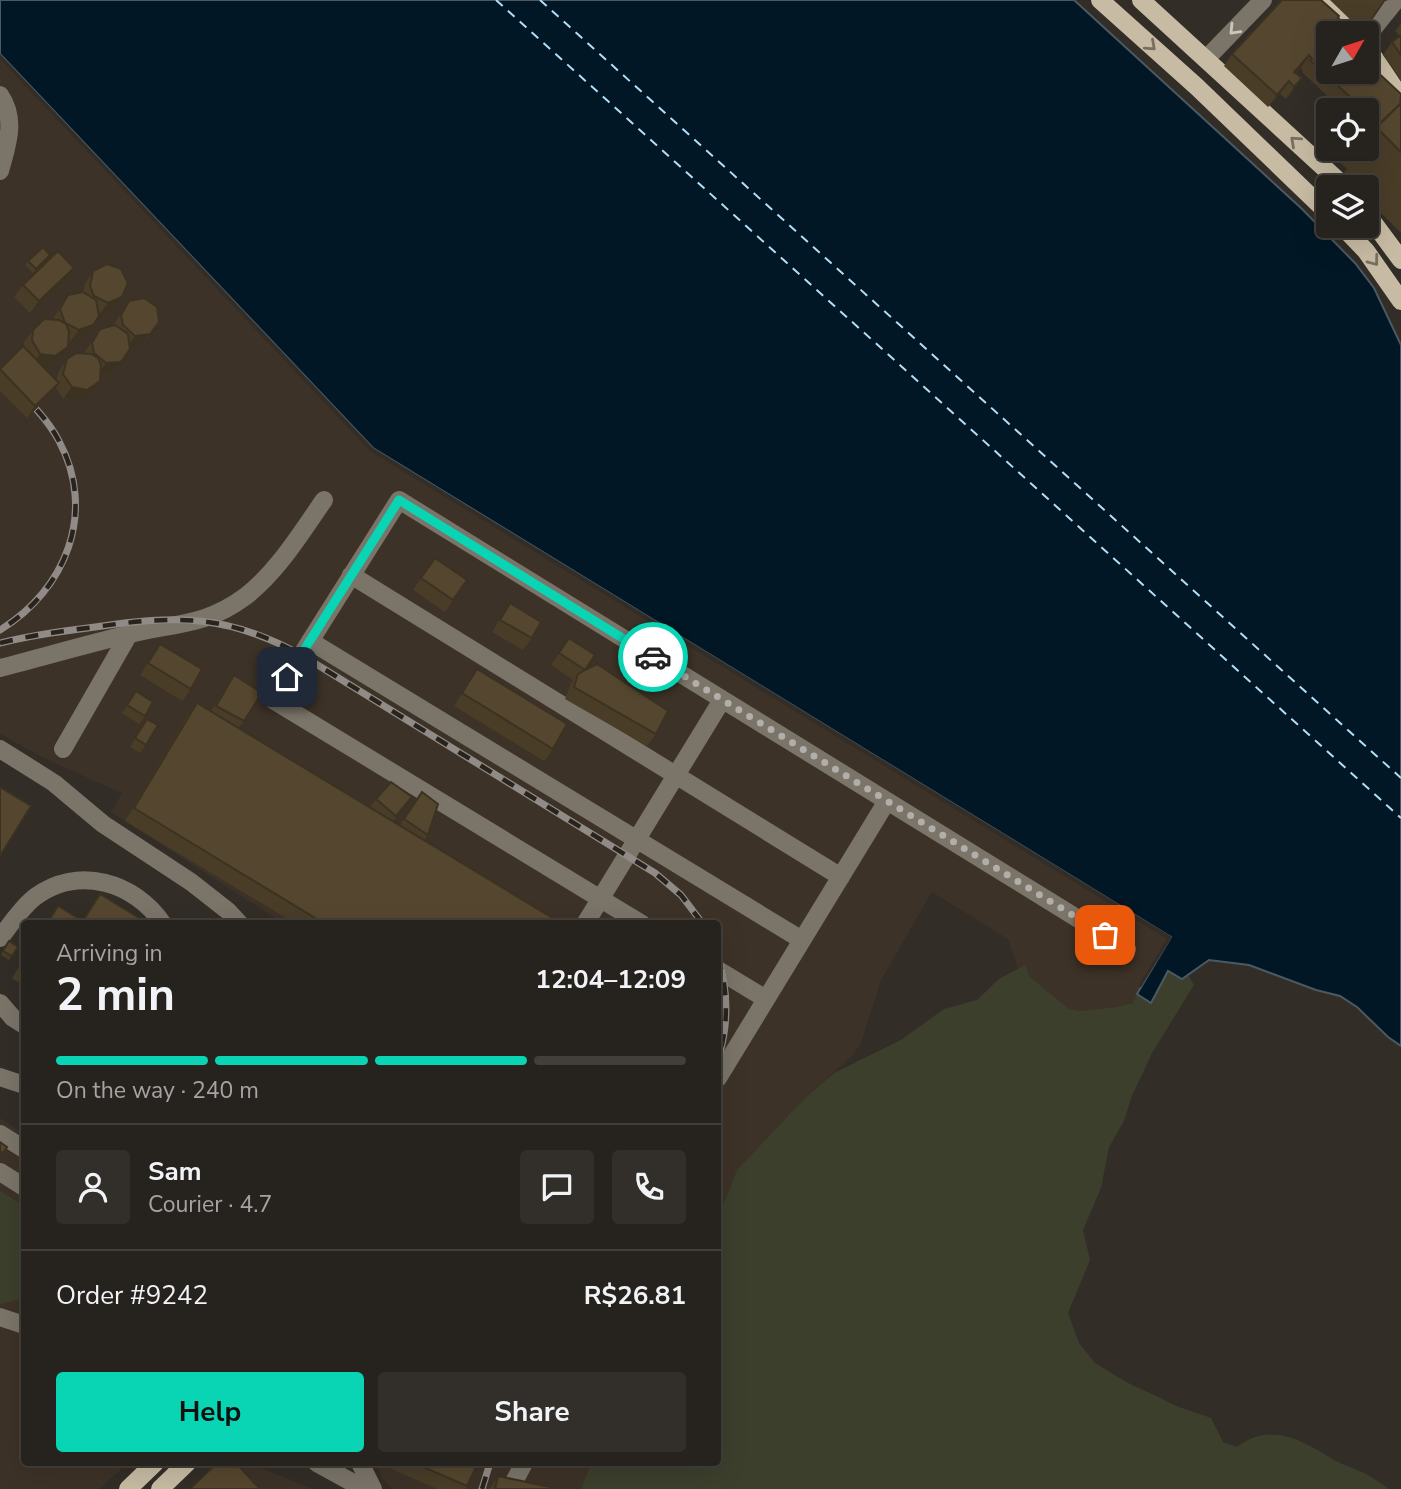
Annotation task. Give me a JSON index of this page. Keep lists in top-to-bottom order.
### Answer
{
  "north": "top right",
  "page": {
    "heading": ["2 min", "Arriving in", "12:04–12:09"],
    "panel": [
      "Sam",
      "Courier · 4.7",
      "Order #9242",
      "R$26.81"
    ],
    "bar": "On the way · 240 m",
    "buttons": ["Help", "Share"]
  }
}
